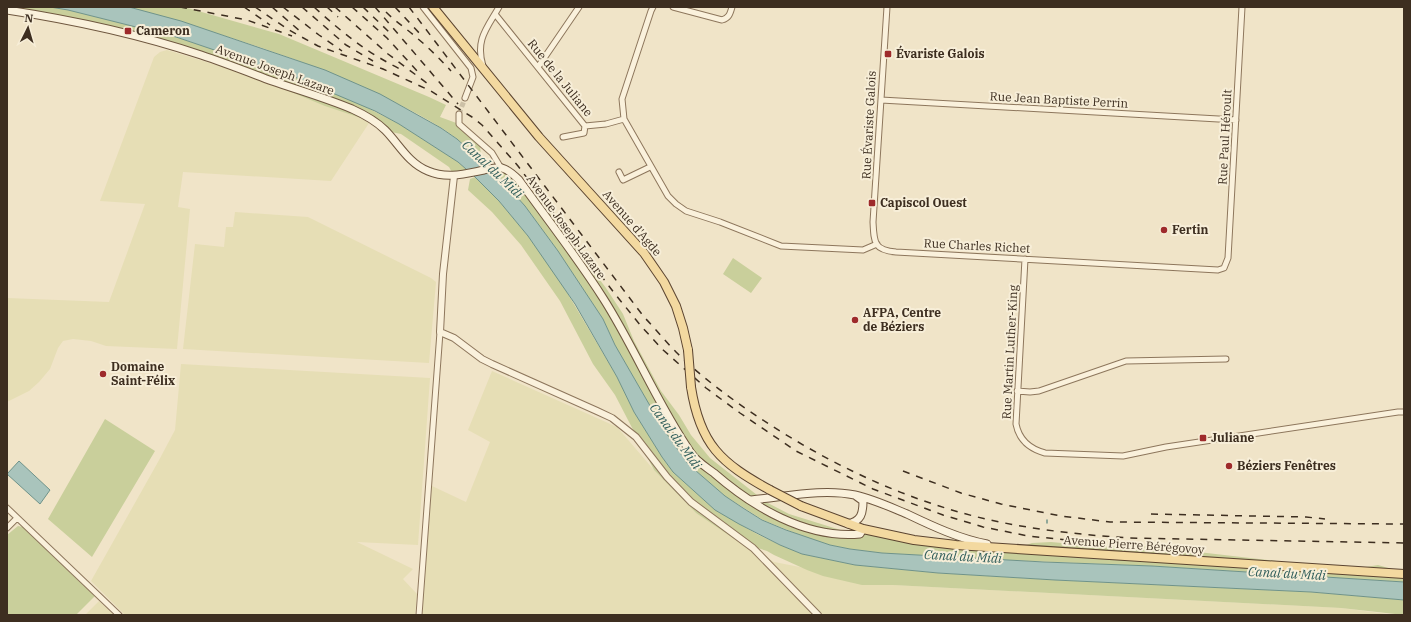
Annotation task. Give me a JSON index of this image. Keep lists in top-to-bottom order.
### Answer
{
  "streets": {
    "main road": ["Avenue Joseph Lazare", "Avenue d'Agde", "Avenue Pierre Bérégovoy"],
    "street": [
      "Rue de la Juliane",
      "Rue Jean Baptiste Perrin",
      "Rue Évariste Galois",
      "Rue Paul Héroult",
      "Rue Charles Richet",
      "Rue Martin Luther-King"
    ]
  },
  "crossings": [
    ["Avenue Joseph Lazare", "Avenue d'Agde"],
    ["Avenue Joseph Lazare", "Avenue Pierre Bérégovoy"],
    ["Rue Jean Baptiste Perrin", "Rue Évariste Galois"],
    ["Rue Jean Baptiste Perrin", "Rue Paul Héroult"],
    ["Rue Évariste Galois", "Rue Charles Richet"],
    ["Rue Paul Héroult", "Rue Charles Richet"],
    ["Avenue d'Agde", "Avenue Pierre Bérégovoy"],
    ["Rue Charles Richet", "Rue Martin Luther-King"]
  ],
  "water": ["Canal du Midi"],
  "places": {
    "transit": [
      "Cameron",
      "Évariste Galois",
      "Capiscol Ouest",
      "Juliane"
    ],
    "other": [
      "Fertin",
      "AFPA, Centre de Béziers",
      "Domaine Saint-Félix",
      "Béziers Fenêtres"
    ]
  },
  "north": "top"
}
